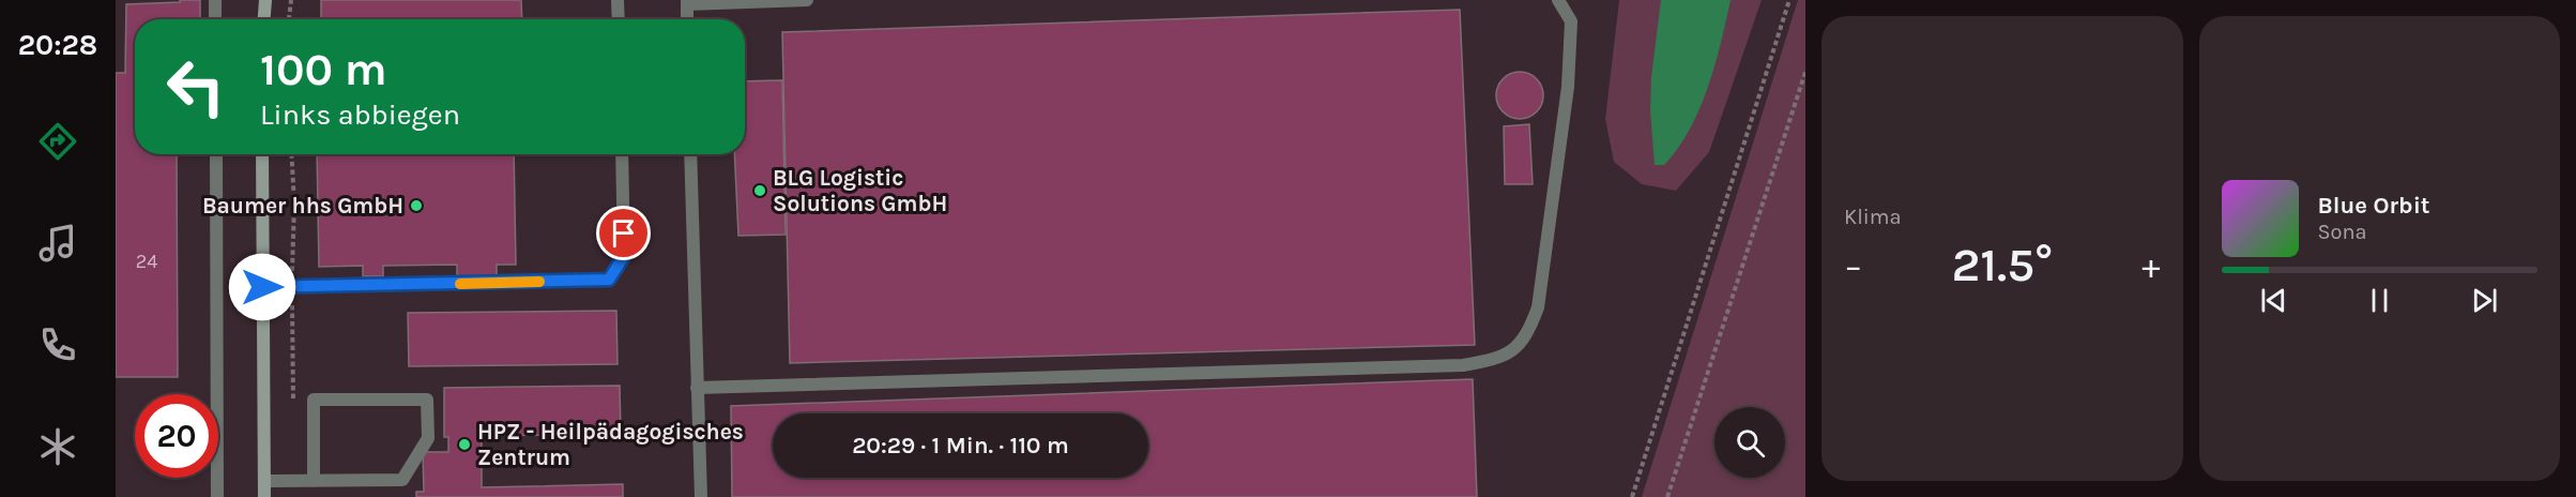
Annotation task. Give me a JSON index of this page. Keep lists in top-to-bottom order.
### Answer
{
  "places": ["BLG Logistic Solutions GmbH", "Baumer hhs GmbH", "HPZ - Heilpädagogisches Zentrum"],
  "house_numbers": ["24"],
  "page": {
    "tabs": "20:28",
    "tile": "Klima",
    "turn": ["100 m", "Links abbiegen"],
    "song": ["Blue Orbit", "Sona"],
    "heat": ["−", "21.5°", "+"],
    "limit": "20",
    "trip": "20:29 · 1 Min. · 110 m"
  }
}
